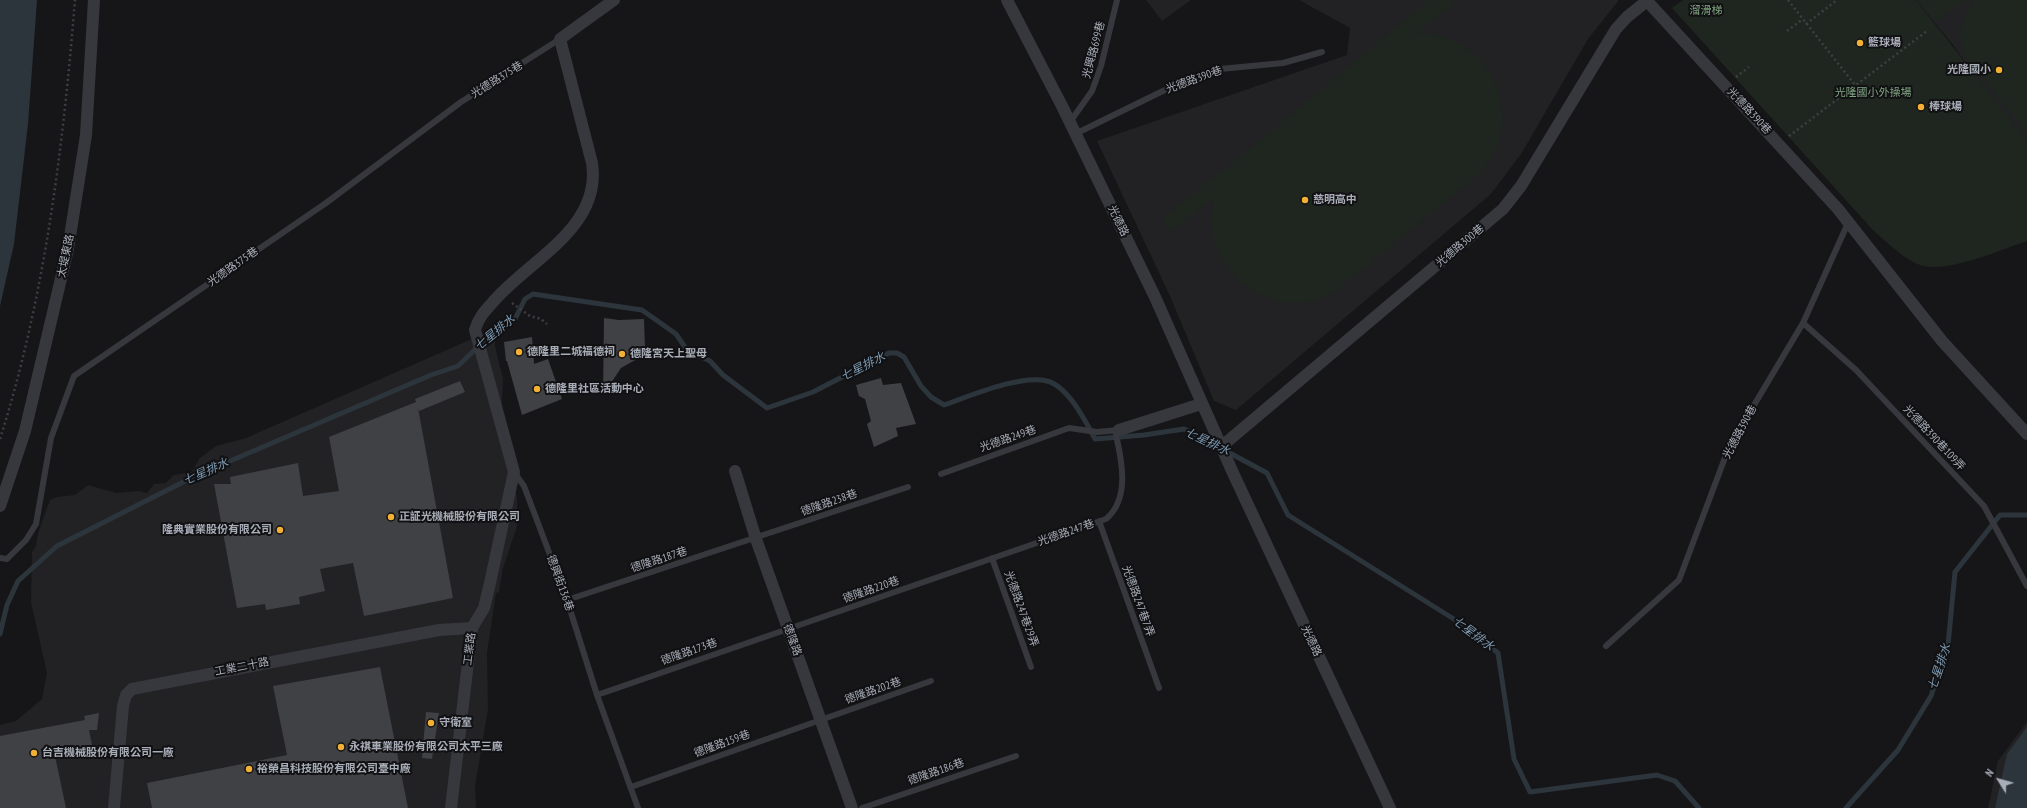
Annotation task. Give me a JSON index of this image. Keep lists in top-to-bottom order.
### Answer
{
  "streets": {
    "street": [
      "光德路375巷",
      "光德路390巷",
      "光德路",
      "光德路300巷",
      "太堤東路",
      "德興街136巷",
      "德隆路",
      "工業路",
      "工業二十路"
    ],
    "lane": [
      "光興路699巷",
      "光德路390巷109弄",
      "光德路249巷",
      "德隆路238巷",
      "光德路247巷",
      "德隆路187巷",
      "德隆路220巷",
      "光德路247巷7弄",
      "光德路247巷29弄",
      "德隆路173巷",
      "德隆路202巷",
      "德隆路159巷",
      "德隆路186巷"
    ]
  },
  "crossings": [
    ["光興路699巷", "光德路"],
    ["光德路375巷", "德興街136巷"],
    ["光德路390巷", "光德路"],
    ["光德路390巷", "光德路300巷"],
    ["光德路390巷", "光德路390巷109弄"],
    ["光德路", "光德路300巷"],
    ["光德路249巷", "光德路247巷"],
    ["德隆路238巷", "德隆路187巷"],
    ["德隆路238巷", "德隆路"],
    ["光德路247巷", "德隆路220巷"],
    ["光德路247巷", "光德路247巷7弄"],
    ["光德路247巷", "光德路247巷29弄"],
    ["德隆路187巷", "德興街136巷"],
    ["德隆路187巷", "德隆路"],
    ["德興街136巷", "工業路"],
    ["德興街136巷", "德隆路173巷"],
    ["德興街136巷", "德隆路159巷"],
    ["德隆路220巷", "德隆路"],
    ["德隆路220巷", "德隆路173巷"],
    ["德隆路", "德隆路173巷"],
    ["德隆路", "德隆路202巷"],
    ["德隆路", "德隆路159巷"],
    ["工業路", "工業二十路"],
    ["德隆路202巷", "德隆路159巷"]
  ],
  "water": ["七星排水"],
  "parks": ["溜滑梯", "光隆國小外操場"],
  "places": [
    "籃球場",
    "光隆國小",
    "棒球場",
    "慈明高中",
    "德隆里二城福德祠",
    "德隆宮天上聖母",
    "德隆里社區活動中心",
    "正証光機械股份有限公司",
    "隆典實業股份有限公司",
    "守衛室",
    "永祺車業股份有限公司太平三廠",
    "台吉機械股份有限公司一廠",
    "裕榮昌科技股份有限公司臺中廠"
  ],
  "north": "top left"
}
